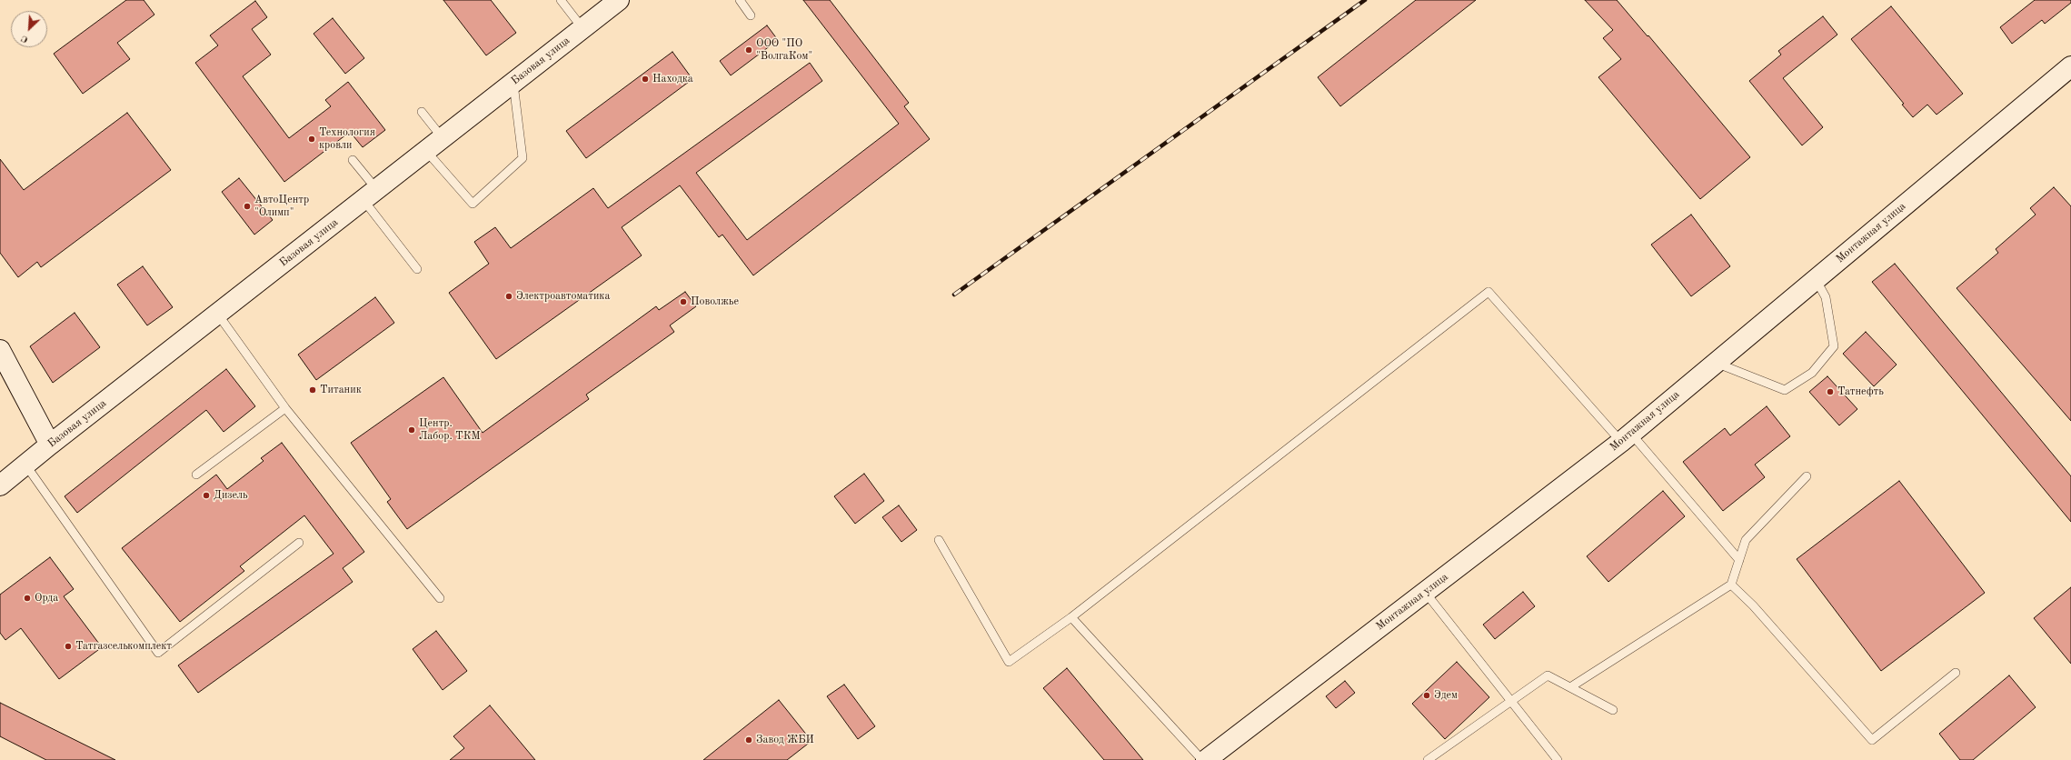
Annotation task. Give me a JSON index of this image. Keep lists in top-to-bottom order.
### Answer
{
  "streets": {
    "street": ["Базовая улица", "Монтажная улица"]
  },
  "places": [
    "ООО \"ПО \"ВолгаКом\"",
    "Находка",
    "Технология кровли",
    "АвтоЦентр \"Олимп\"",
    "Электроавтоматика",
    "Поволжье",
    "Титаник",
    "Татнефть",
    "Центр. Лабор. ТКМ",
    "Дизель",
    "Орда",
    "Татгазселькомплект",
    "Эдем",
    "Завод ЖБИ"
  ],
  "north": "bottom left"
}
